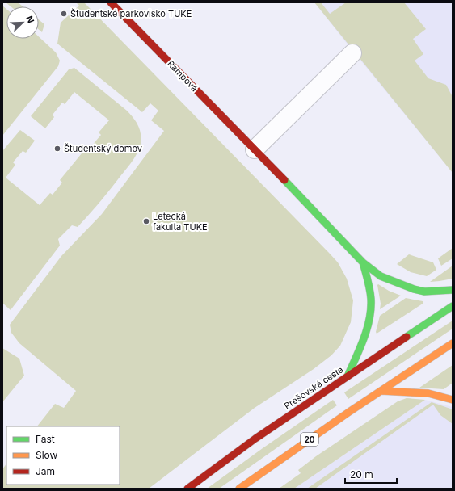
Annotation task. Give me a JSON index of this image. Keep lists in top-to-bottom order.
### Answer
{
  "streets": {
    "main road": ["Rampová", "Prešovská cesta", "20"]
  },
  "places": ["Študentské parkovisko TUKE", "Študentský domov", "Letecká fakulta TUKE"],
  "legend": ["Fast", "Slow", "Jam"],
  "scale_bar": "20 m",
  "north": "top right"
}
